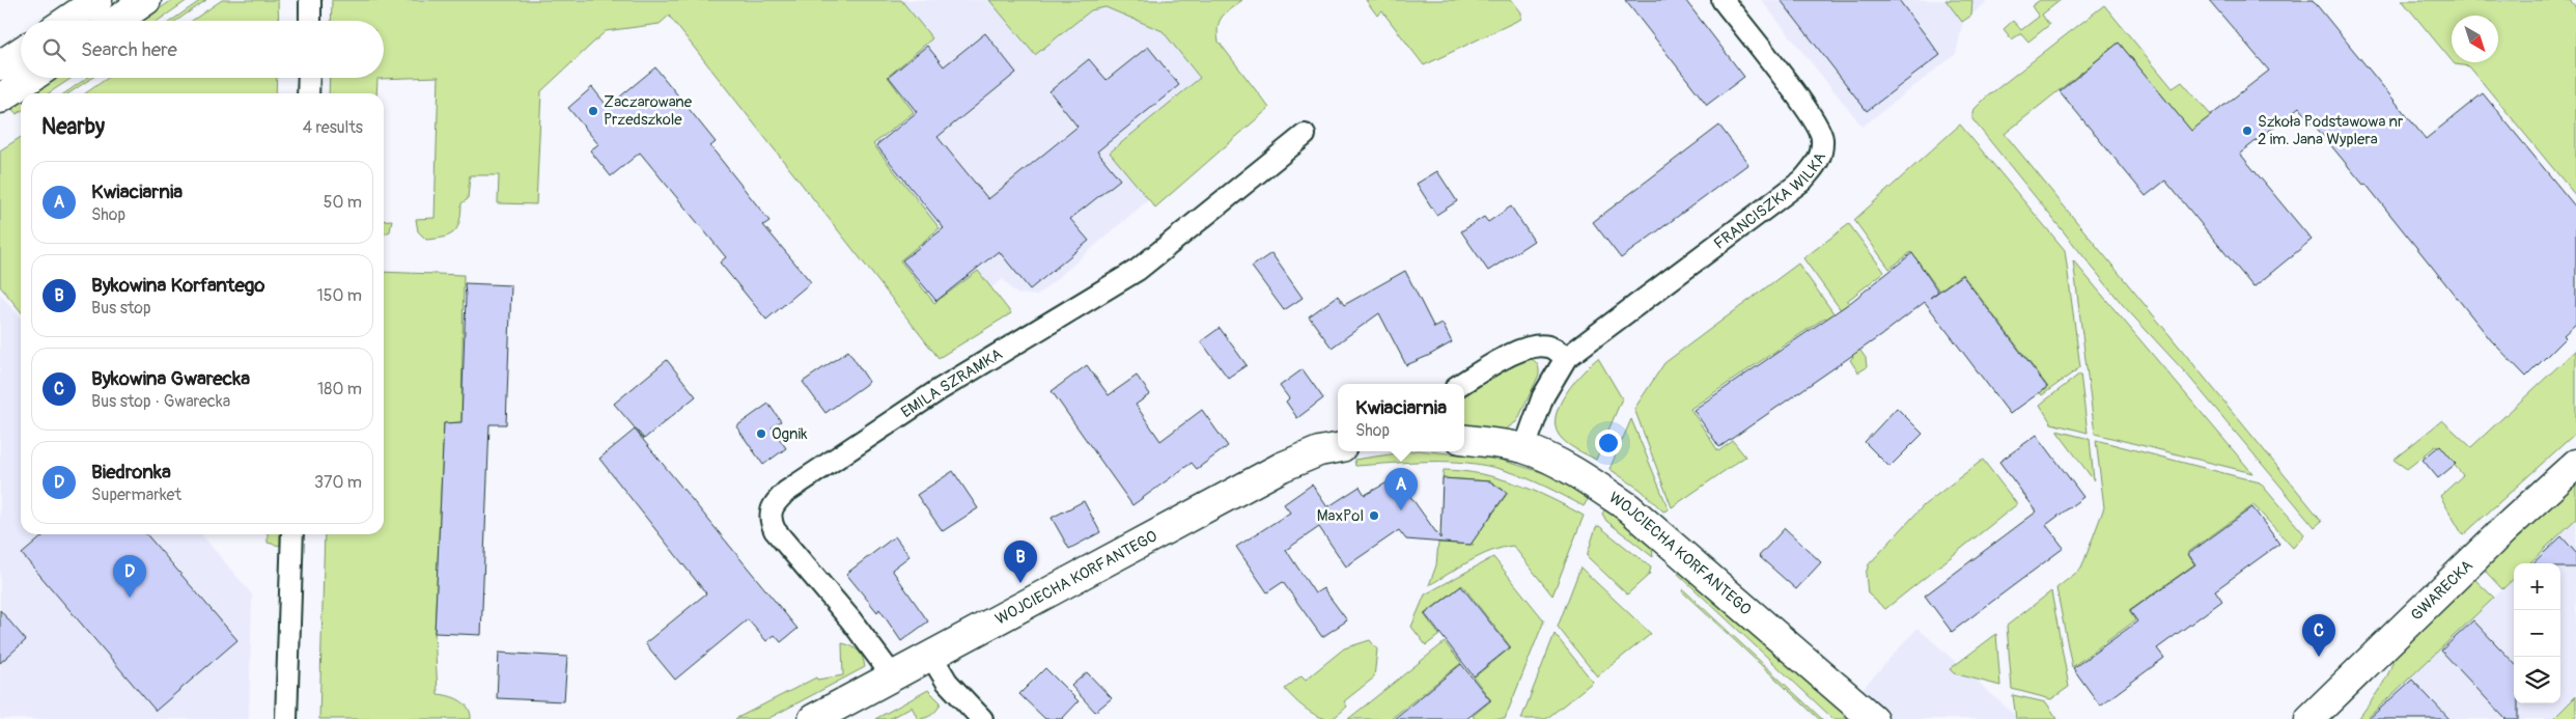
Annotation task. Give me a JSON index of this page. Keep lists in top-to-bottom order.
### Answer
{
  "streets": {
    "street": [
      "FRANCISZKA WILKA",
      "EMILA SZRAMKA",
      "WOJCIECHA KORFANTEGO",
      "GWARECKA"
    ]
  },
  "crossings": [
    ["FRANCISZKA WILKA", "WOJCIECHA KORFANTEGO"],
    ["EMILA SZRAMKA", "WOJCIECHA KORFANTEGO"]
  ],
  "places": [
    "Zaczarowane Przedszkole",
    "Szkoła Podstawowa nr 2 im. Jana Wyplera",
    "Ognik",
    "MaxPol"
  ],
  "north": "bottom right",
  "page": {
    "search": "Search here",
    "heading": ["Nearby", "4 results"],
    "list": [
      {
        "mark": "A",
        "name": "Kwiaciarnia",
        "note": "Shop",
        "value": "50 m"
      },
      {
        "mark": "B",
        "name": "Bykowina Korfantego",
        "note": "Bus stop",
        "value": "150 m"
      },
      {
        "mark": "C",
        "name": "Bykowina Gwarecka",
        "note": "Bus stop · Gwarecka",
        "value": "180 m"
      },
      {
        "mark": "D",
        "name": "Biedronka",
        "note": "Supermarket",
        "value": "370 m"
      }
    ],
    "popup": ["Kwiaciarnia", "Shop"],
    "pins": [
      "A",
      "B",
      "D",
      "C"
    ],
    "map_buttons": ["+", "−"]
  }
}
